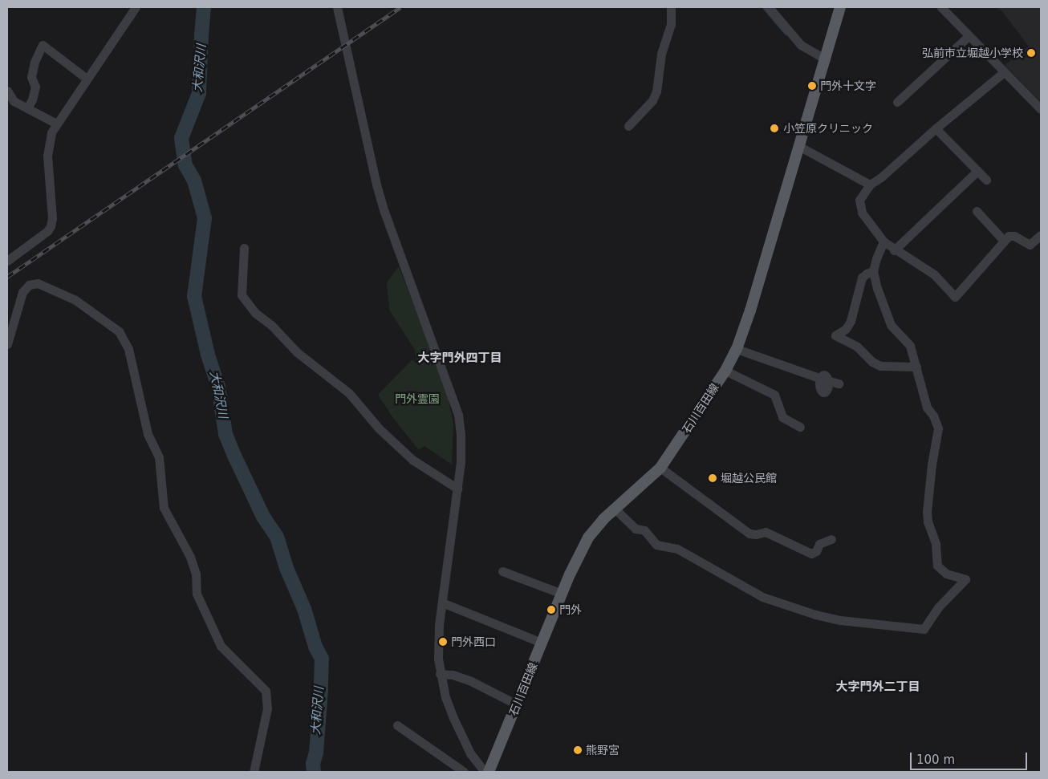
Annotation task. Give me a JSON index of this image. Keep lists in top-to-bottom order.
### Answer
{
  "streets": {
    "main road": ["石川百田線"]
  },
  "districts": ["大字門外四丁目", "大字門外二丁目"],
  "water": ["大和沢川"],
  "parks": ["門外霊園"],
  "places": [
    "弘前市立堀越小学校",
    "門外十文字",
    "小笠原クリニック",
    "堀越公民館",
    "門外",
    "門外西口",
    "熊野宮"
  ],
  "scale_bar": "100 m"
}
